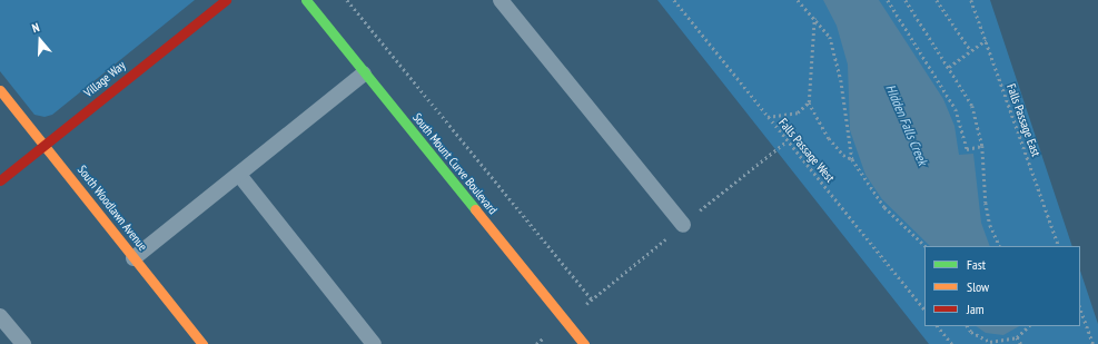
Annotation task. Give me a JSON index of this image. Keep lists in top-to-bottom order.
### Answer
{
  "streets": {
    "street": ["Village Way", "South Mount Curve Boulevard", "South Woodlawn Avenue"],
    "path": ["Falls Passage East", "Falls Passage West"]
  },
  "crossings": [
    ["Village Way", "South Woodlawn Avenue"]
  ],
  "water": ["HIdden Falls Creek"],
  "legend": ["Fast", "Slow", "Jam"],
  "north": "top"
}
